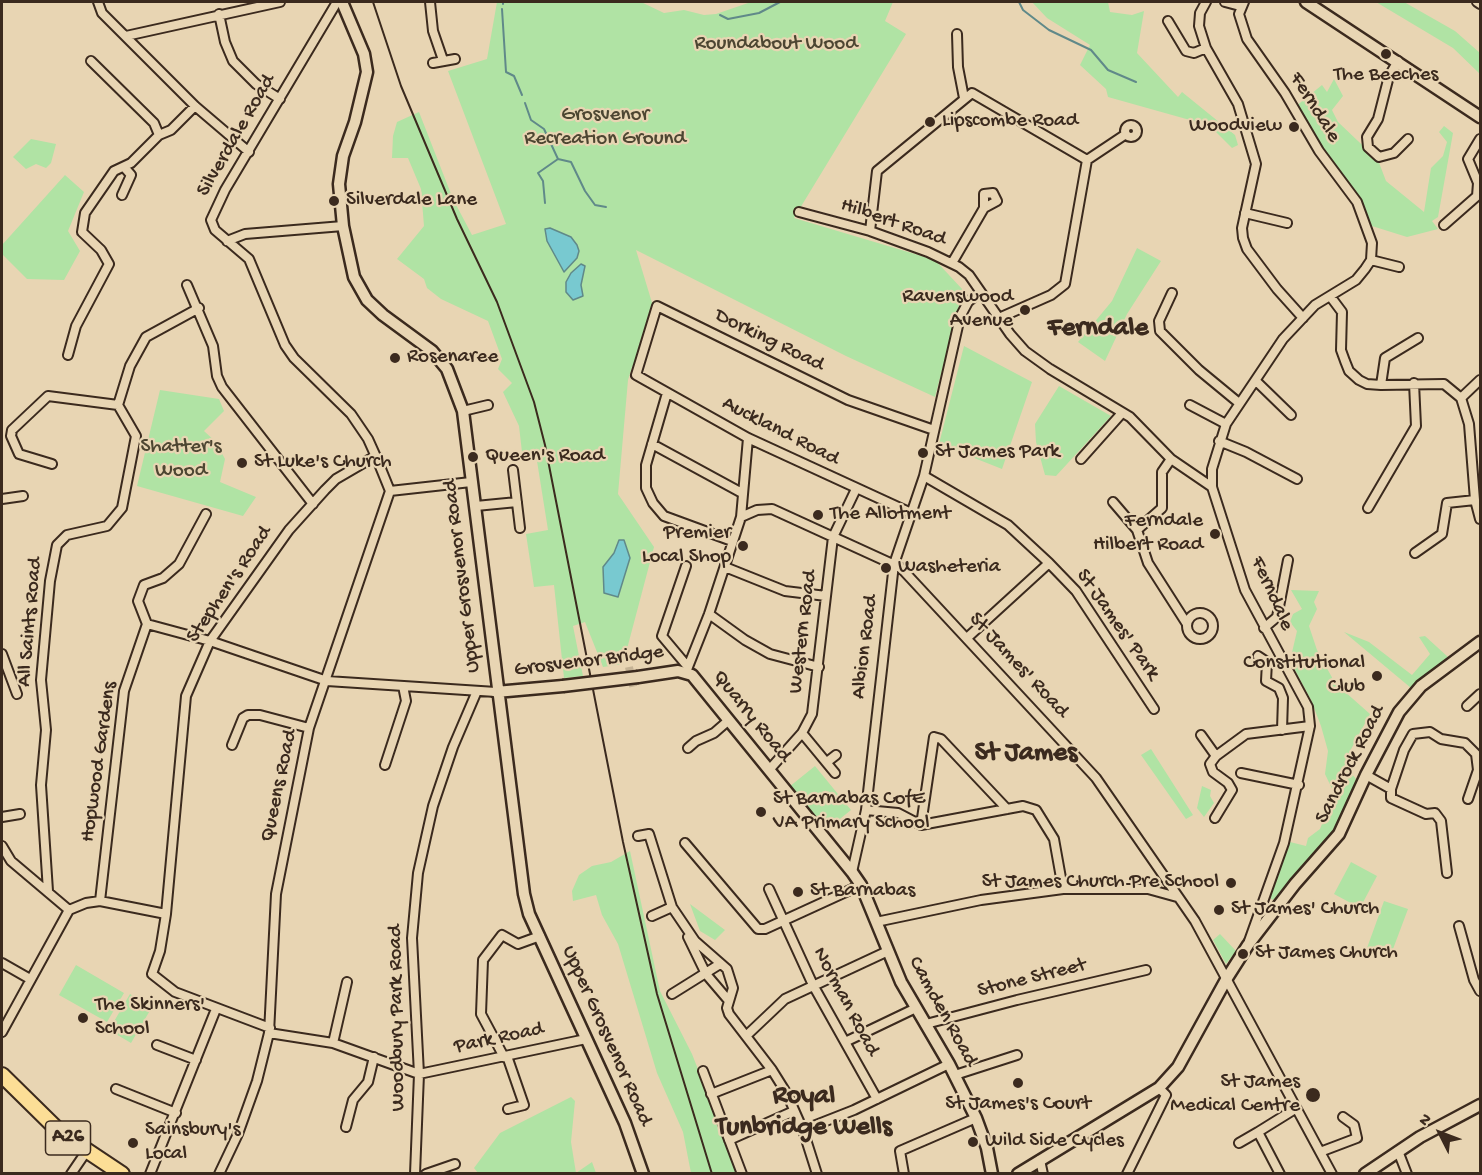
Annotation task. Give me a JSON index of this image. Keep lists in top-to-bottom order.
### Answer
{
  "streets": {
    "highway": ["A26"],
    "street": [
      "Ferndale",
      "Silverdale Road",
      "Hilbert Road",
      "Dorking Road",
      "Auckland Road",
      "Upper Grosvenor Road",
      "Stephen's Road",
      "All Saints Road",
      "St James' Park",
      "Western Road",
      "Albion Road",
      "Grosvenor Bridge",
      "St James' Road",
      "Quarry Road",
      "Hopwood Gardens",
      "Sandrock Road",
      "Queens Road",
      "Stone Street",
      "Norman Road",
      "Camden Road",
      "Woodbury Park Road",
      "Park Road"
    ]
  },
  "crossings": [
    ["Ferndale", "Hilbert Road"],
    ["Ferndale", "Sandrock Road"],
    ["Silverdale Road", "Upper Grosvenor Road"],
    ["Silverdale Road", "Stephen's Road"],
    ["Hilbert Road", "Albion Road"],
    ["Dorking Road", "Auckland Road"],
    ["Dorking Road", "Albion Road"],
    ["Auckland Road", "Western Road"],
    ["Auckland Road", "Albion Road"],
    ["Upper Grosvenor Road", "Grosvenor Bridge"],
    ["Upper Grosvenor Road", "Park Road"],
    ["St James' Park", "Albion Road"],
    ["St James' Park", "St James' Road"],
    ["Western Road", "St James' Road"],
    ["Western Road", "Quarry Road"],
    ["Albion Road", "St James' Road"],
    ["Albion Road", "Quarry Road"],
    ["Albion Road", "Camden Road"],
    ["Grosvenor Bridge", "Quarry Road"],
    ["St James' Road", "Sandrock Road"],
    ["Quarry Road", "Camden Road"],
    ["Stone Street", "Camden Road"],
    ["Woodbury Park Road", "Park Road"]
  ],
  "districts": ["Ferndale", "St James", "Royal Tunbridge Wells"],
  "parks": ["Roundabout Wood", "Grosvenor Recreation Ground", "Shatter's Wood"],
  "places": [
    "The Beeches",
    "Lipscombe Road",
    "Woodview",
    "Silverdale Lane",
    "Ravenswood Avenue",
    "Rosenaree",
    "St James Park",
    "Queen's Road",
    "St Luke's Church",
    "The Allotment",
    "Ferndale Hilbert Road",
    "Premier Local Shop",
    "Washeteria",
    "Constitutional Club",
    "St Barnabas CofE VA Primary School",
    "St James Church Pre School",
    "St Barnabas",
    "St James' Church",
    "St James Church",
    "The Skinners' School",
    "St James's Court",
    "St James Medical Centre",
    "Wild Side Cycles",
    "Sainsbury's Local"
  ],
  "north": "top left"
}
